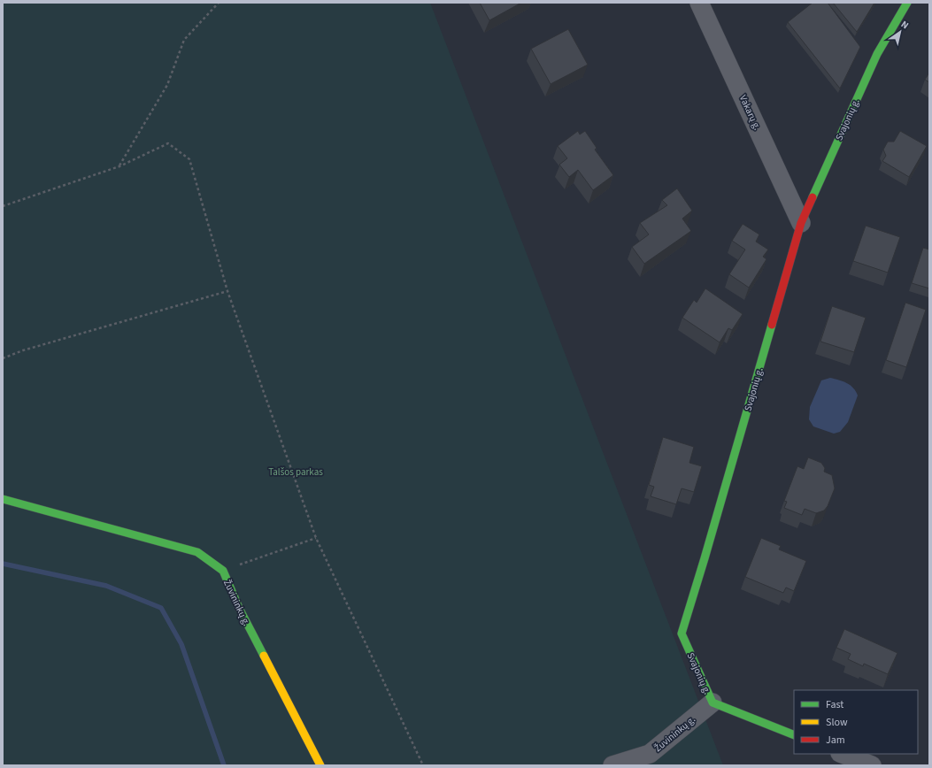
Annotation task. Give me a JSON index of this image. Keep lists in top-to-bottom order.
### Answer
{
  "streets": {
    "street": ["Vakarų g.", "Svajonių g.", "Žuvininkų g."]
  },
  "crossings": [
    ["Vakarų g.", "Svajonių g."],
    ["Svajonių g.", "Žuvininkų g."]
  ],
  "parks": ["Talšos parkas"],
  "legend": ["Fast", "Slow", "Jam"],
  "north": "top right"
}
